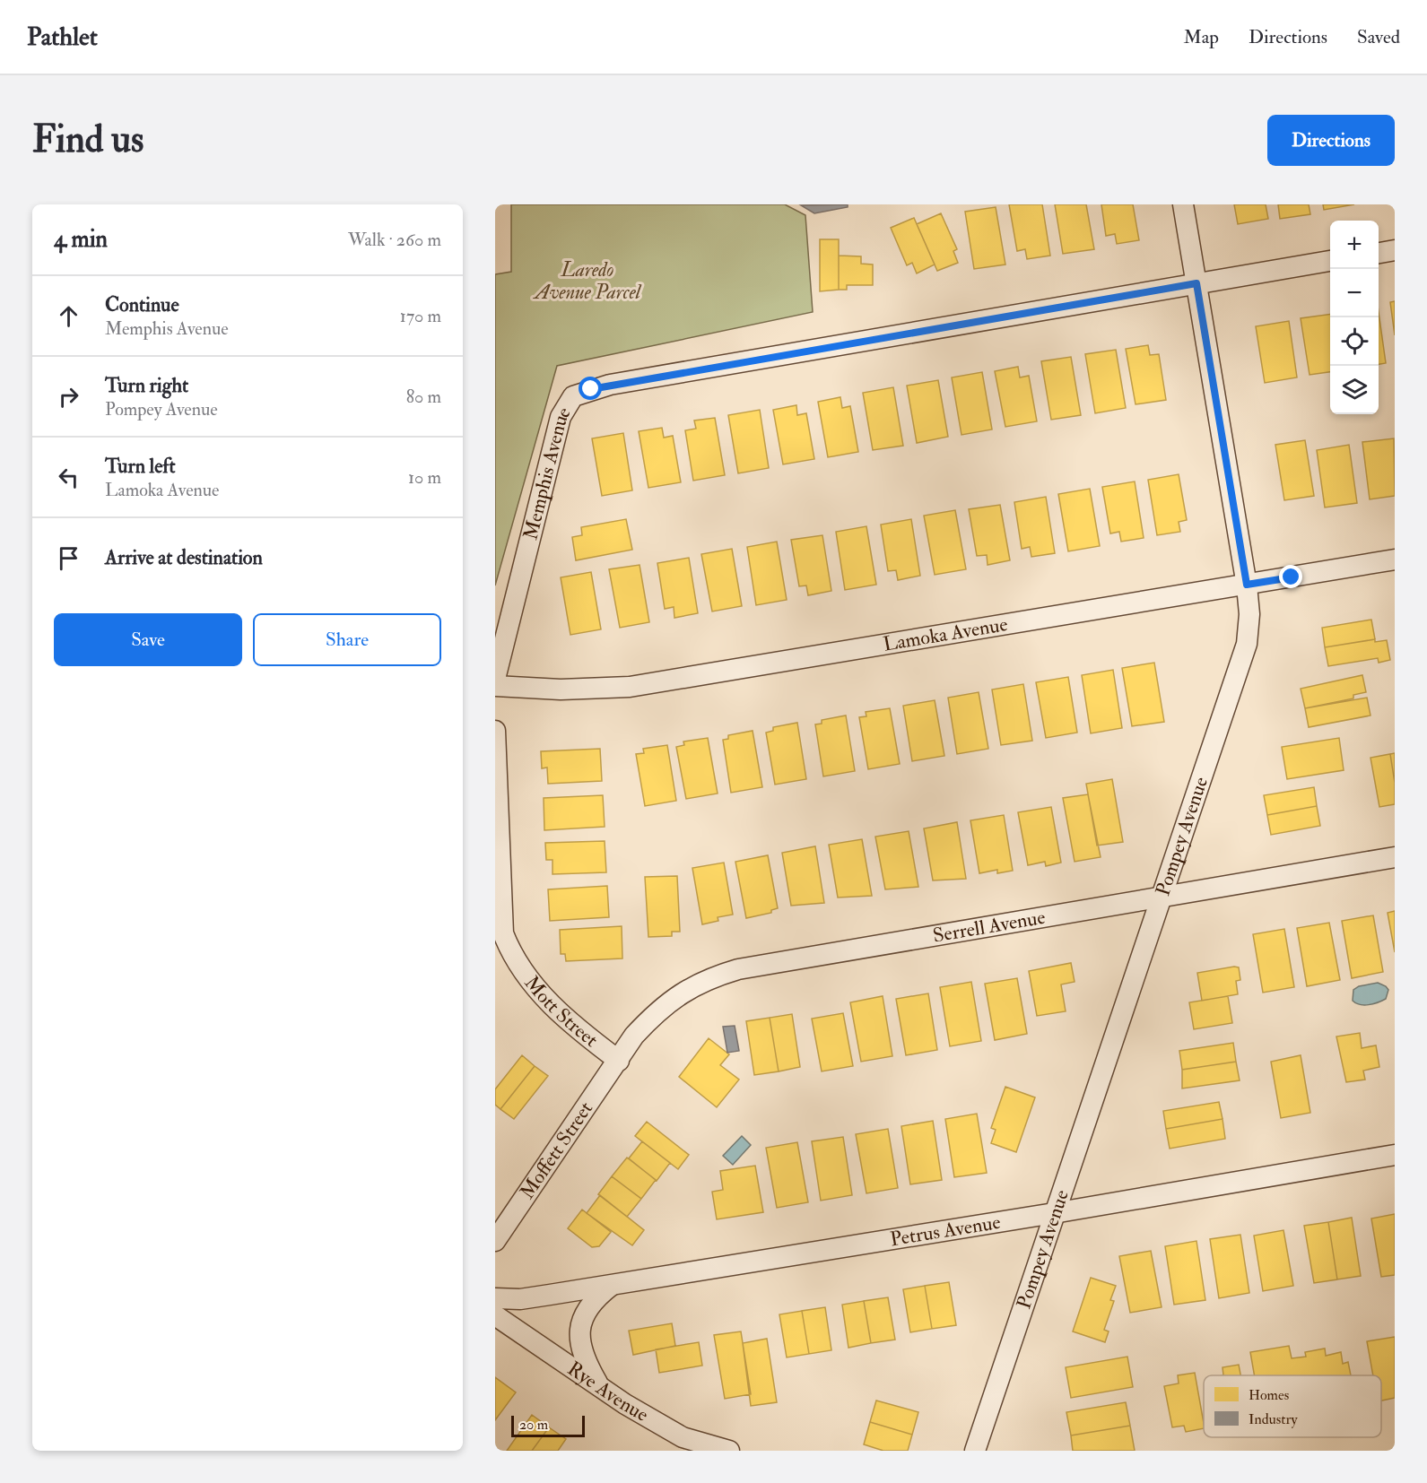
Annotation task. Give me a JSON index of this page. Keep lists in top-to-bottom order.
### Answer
{
  "streets": {
    "street": [
      "Memphis Avenue",
      "Lamoka Avenue",
      "Pompey Avenue",
      "Serrell Avenue",
      "Mott Street",
      "Moffett Street",
      "Petrus Avenue",
      "Rye Avenue"
    ]
  },
  "crossings": [
    ["Memphis Avenue", "Pompey Avenue"],
    ["Lamoka Avenue", "Pompey Avenue"],
    ["Pompey Avenue", "Serrell Avenue"],
    ["Pompey Avenue", "Petrus Avenue"],
    ["Serrell Avenue", "Mott Street"],
    ["Serrell Avenue", "Moffett Street"],
    ["Mott Street", "Moffett Street"]
  ],
  "parks": ["Laredo Avenue Parcel"],
  "legend": ["Homes", "Industry"],
  "scale_bar": "20 m",
  "page": {
    "header": "Pathlet",
    "nav": ["Map", "Directions", "Saved"],
    "buttons": [
      "Directions",
      ["Save", "Share"]
    ],
    "title": "Find us",
    "heading": ["4 min", "Walk · 260 m"],
    "map_buttons": ["+", "−"],
    "list": [
      ["Continue", "Memphis Avenue", "170 m"],
      ["Turn right", "Pompey Avenue", "80 m"],
      ["Turn left", "Lamoka Avenue", "10 m"],
      "Arrive at destination"
    ],
    "scale": "20 m"
  }
}
